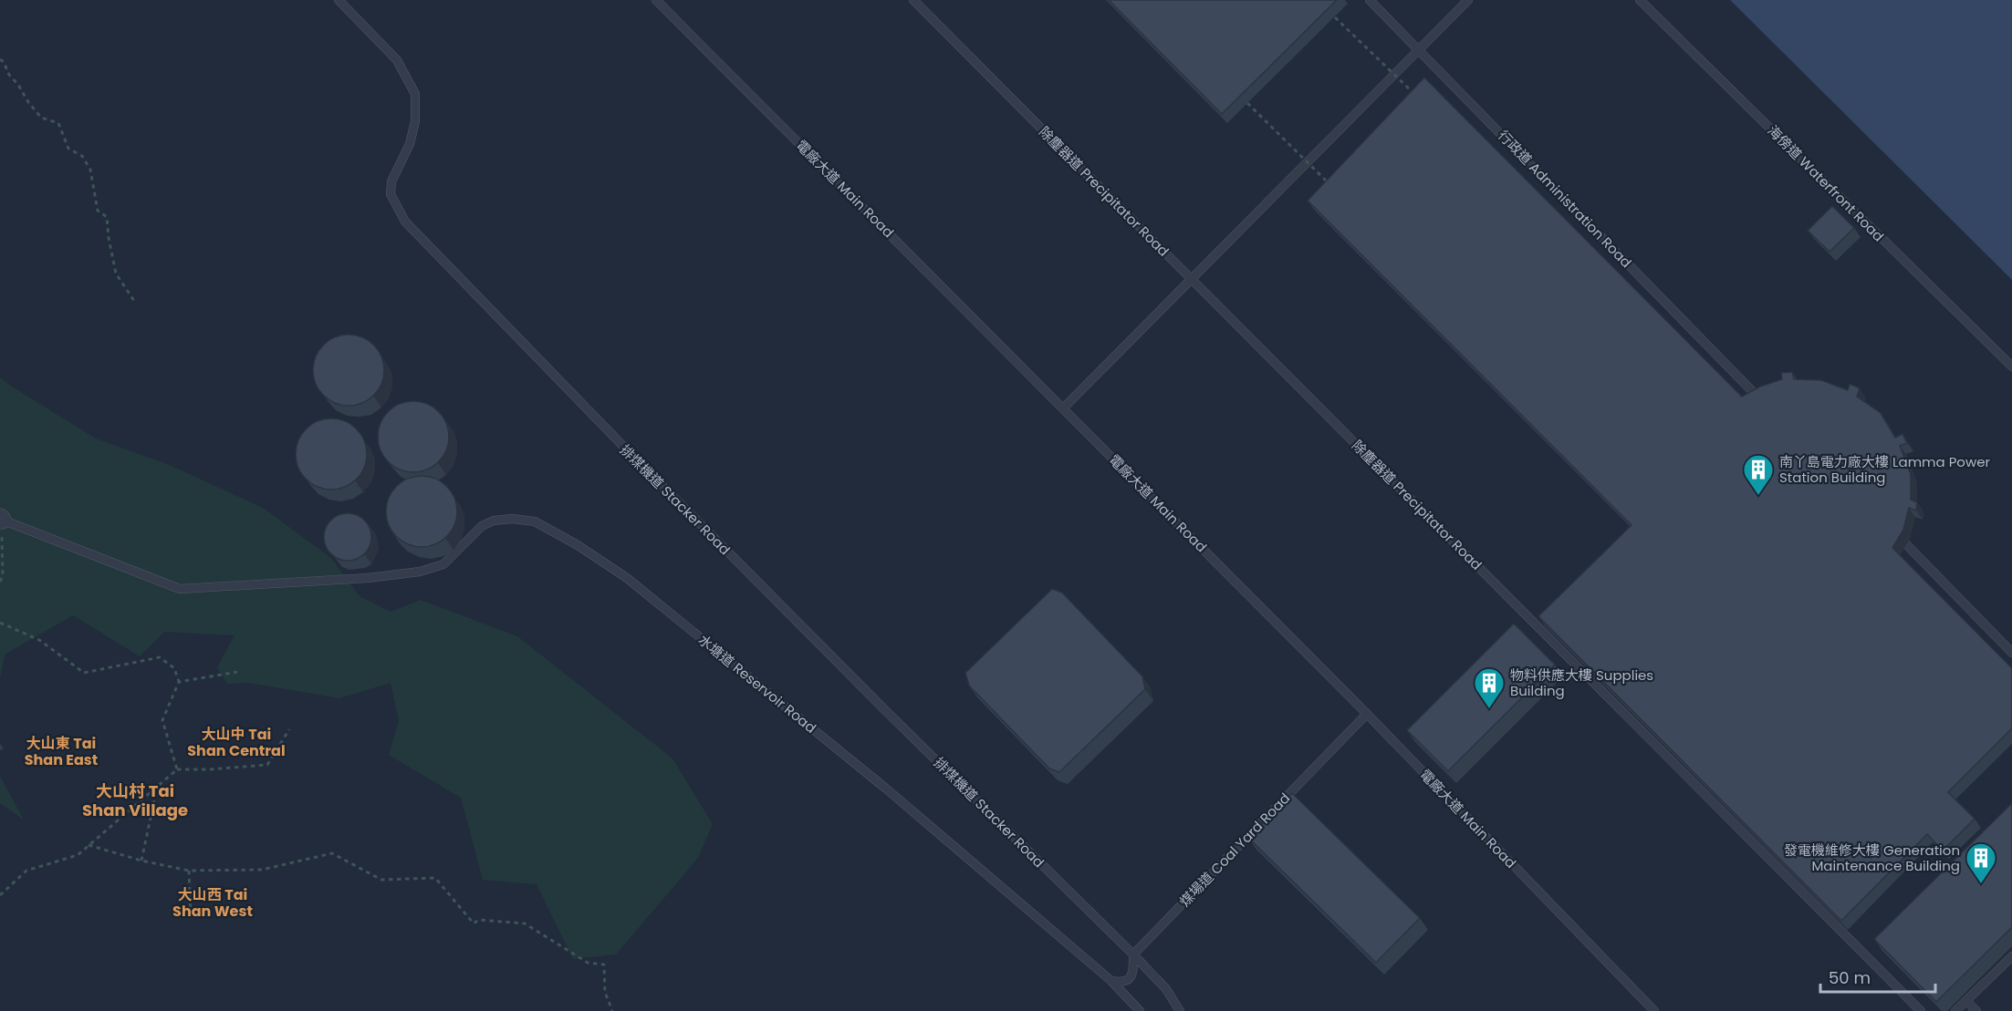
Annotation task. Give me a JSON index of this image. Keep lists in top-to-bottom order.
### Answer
{
  "streets": {
    "lane": [
      "海傍道 Waterfront Road",
      "電廠大道 Main Road",
      "除塵器道 Precipitator Road",
      "行政道 Administration Road",
      "排煤機道 Stacker Road",
      "水塘道 Reservoir Road",
      "煤場道 Coal Yard Road"
    ]
  },
  "crossings": [
    ["電廠大道 Main Road", "煤場道 Coal Yard Road"],
    ["排煤機道 Stacker Road", "煤場道 Coal Yard Road"]
  ],
  "districts": [
    "大山中 Tai Shan Central",
    "大山東 Tai Shan East",
    "大山村 Tai Shan Village",
    "大山西 Tai Shan West"
  ],
  "places": {
    "building": ["南丫島電力廠大樓 Lamma Power Station Building", "物料供應大樓 Supplies Building", "發電機維修大樓 Generation Maintenance Building"]
  },
  "scale_bar": "50 m"
}
